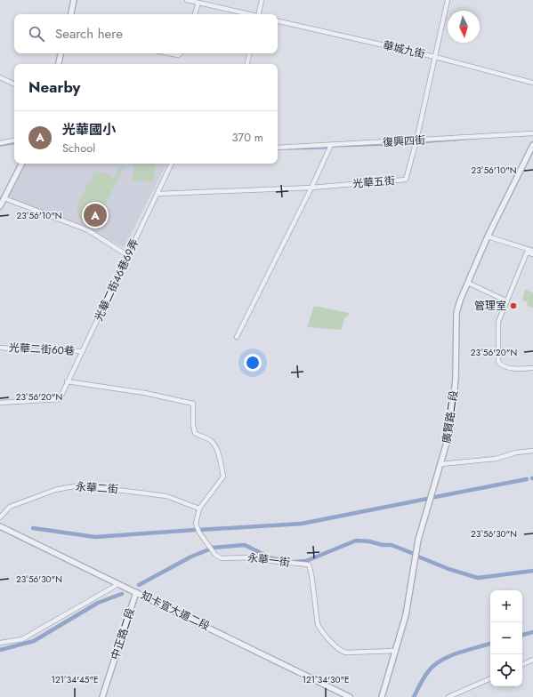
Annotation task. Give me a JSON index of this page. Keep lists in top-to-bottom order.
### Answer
{
  "streets": {
    "street": [
      "華城九街",
      "復興四街",
      "光華五街",
      "光華二街46巷69弄",
      "光華二街60巷",
      "廣賢路二段",
      "永華二街",
      "永華一街",
      "知卡宣大道二段",
      "中正路二段"
    ]
  },
  "crossings": [
    ["華城九街", "光華五街"],
    ["復興四街", "光華五街"],
    ["光華五街", "光華二街46巷69弄"],
    ["光華二街46巷69弄", "光華二街60巷"],
    ["光華二街46巷69弄", "永華一街"],
    ["廣賢路二段", "永華一街"],
    ["永華二街", "永華一街"],
    ["知卡宣大道二段", "中正路二段"]
  ],
  "places": ["管理室"],
  "north": "bottom",
  "page": {
    "search": "Search here",
    "heading": "Nearby",
    "list": [
      {
        "mark": "A",
        "name": "光華國小",
        "note": "School",
        "value": "370 m"
      }
    ],
    "pins": "A",
    "map_buttons": ["+", "−"]
  },
  "coordinates": [
    "23°56'10\"N",
    "23°56'20\"N",
    "23°56'30\"N",
    "121°34'45\"E",
    "121°34'30\"E"
  ]
}
